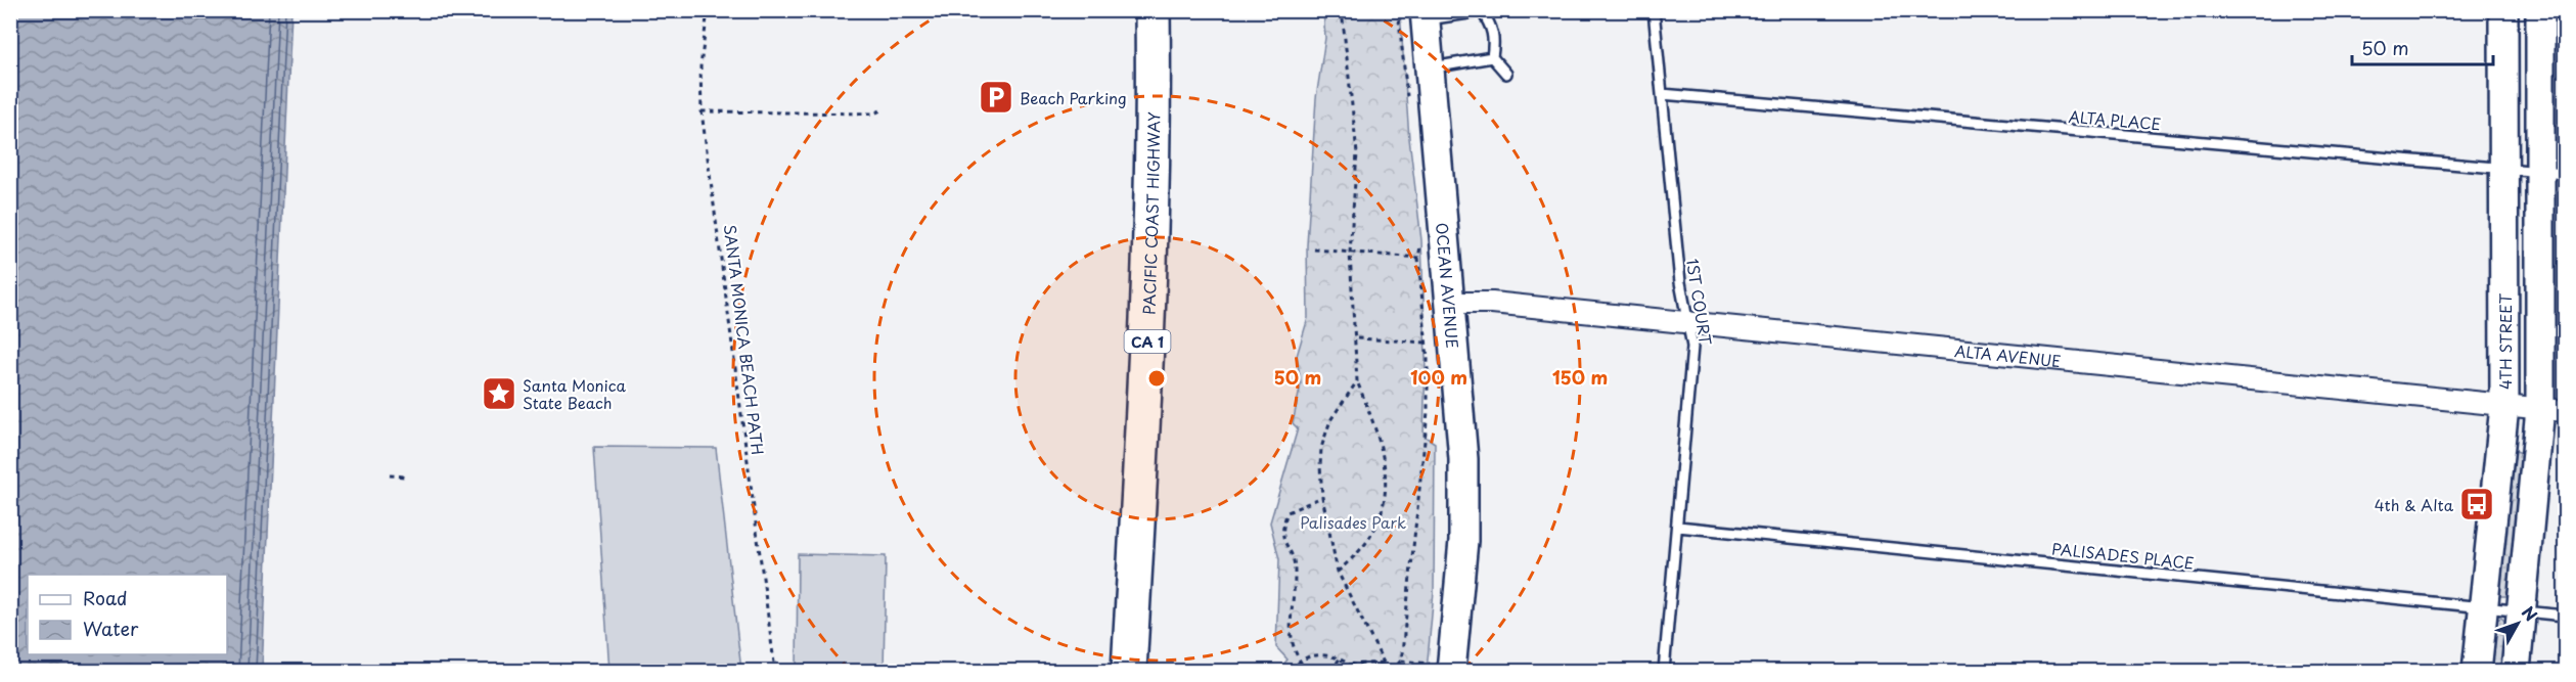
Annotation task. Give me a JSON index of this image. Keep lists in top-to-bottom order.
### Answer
{
  "streets": {
    "highway": ["PACIFIC COAST HIGHWAY", "CA 1"],
    "street": ["OCEAN AVENUE", "4TH STREET", "ALTA AVENUE"],
    "lane": ["ALTA PLACE", "1ST COURT", "PALISADES PLACE"],
    "path": ["SANTA MONICA BEACH PATH"]
  },
  "crossings": [
    ["ALTA PLACE", "1ST COURT"],
    ["ALTA PLACE", "4TH STREET"],
    ["OCEAN AVENUE", "ALTA AVENUE"],
    ["1ST COURT", "ALTA AVENUE"],
    ["1ST COURT", "PALISADES PLACE"],
    ["4TH STREET", "ALTA AVENUE"],
    ["4TH STREET", "PALISADES PLACE"]
  ],
  "parks": ["Palisades Park"],
  "places": {
    "parking": ["Beach Parking"],
    "place": ["Santa Monica State Beach"],
    "bus stop": ["4th & Alta"]
  },
  "legend": ["Road", "Water"],
  "scale_bar": "50 m",
  "north": "top right",
  "rings": ["50 m", "100 m", "150 m"]
}
